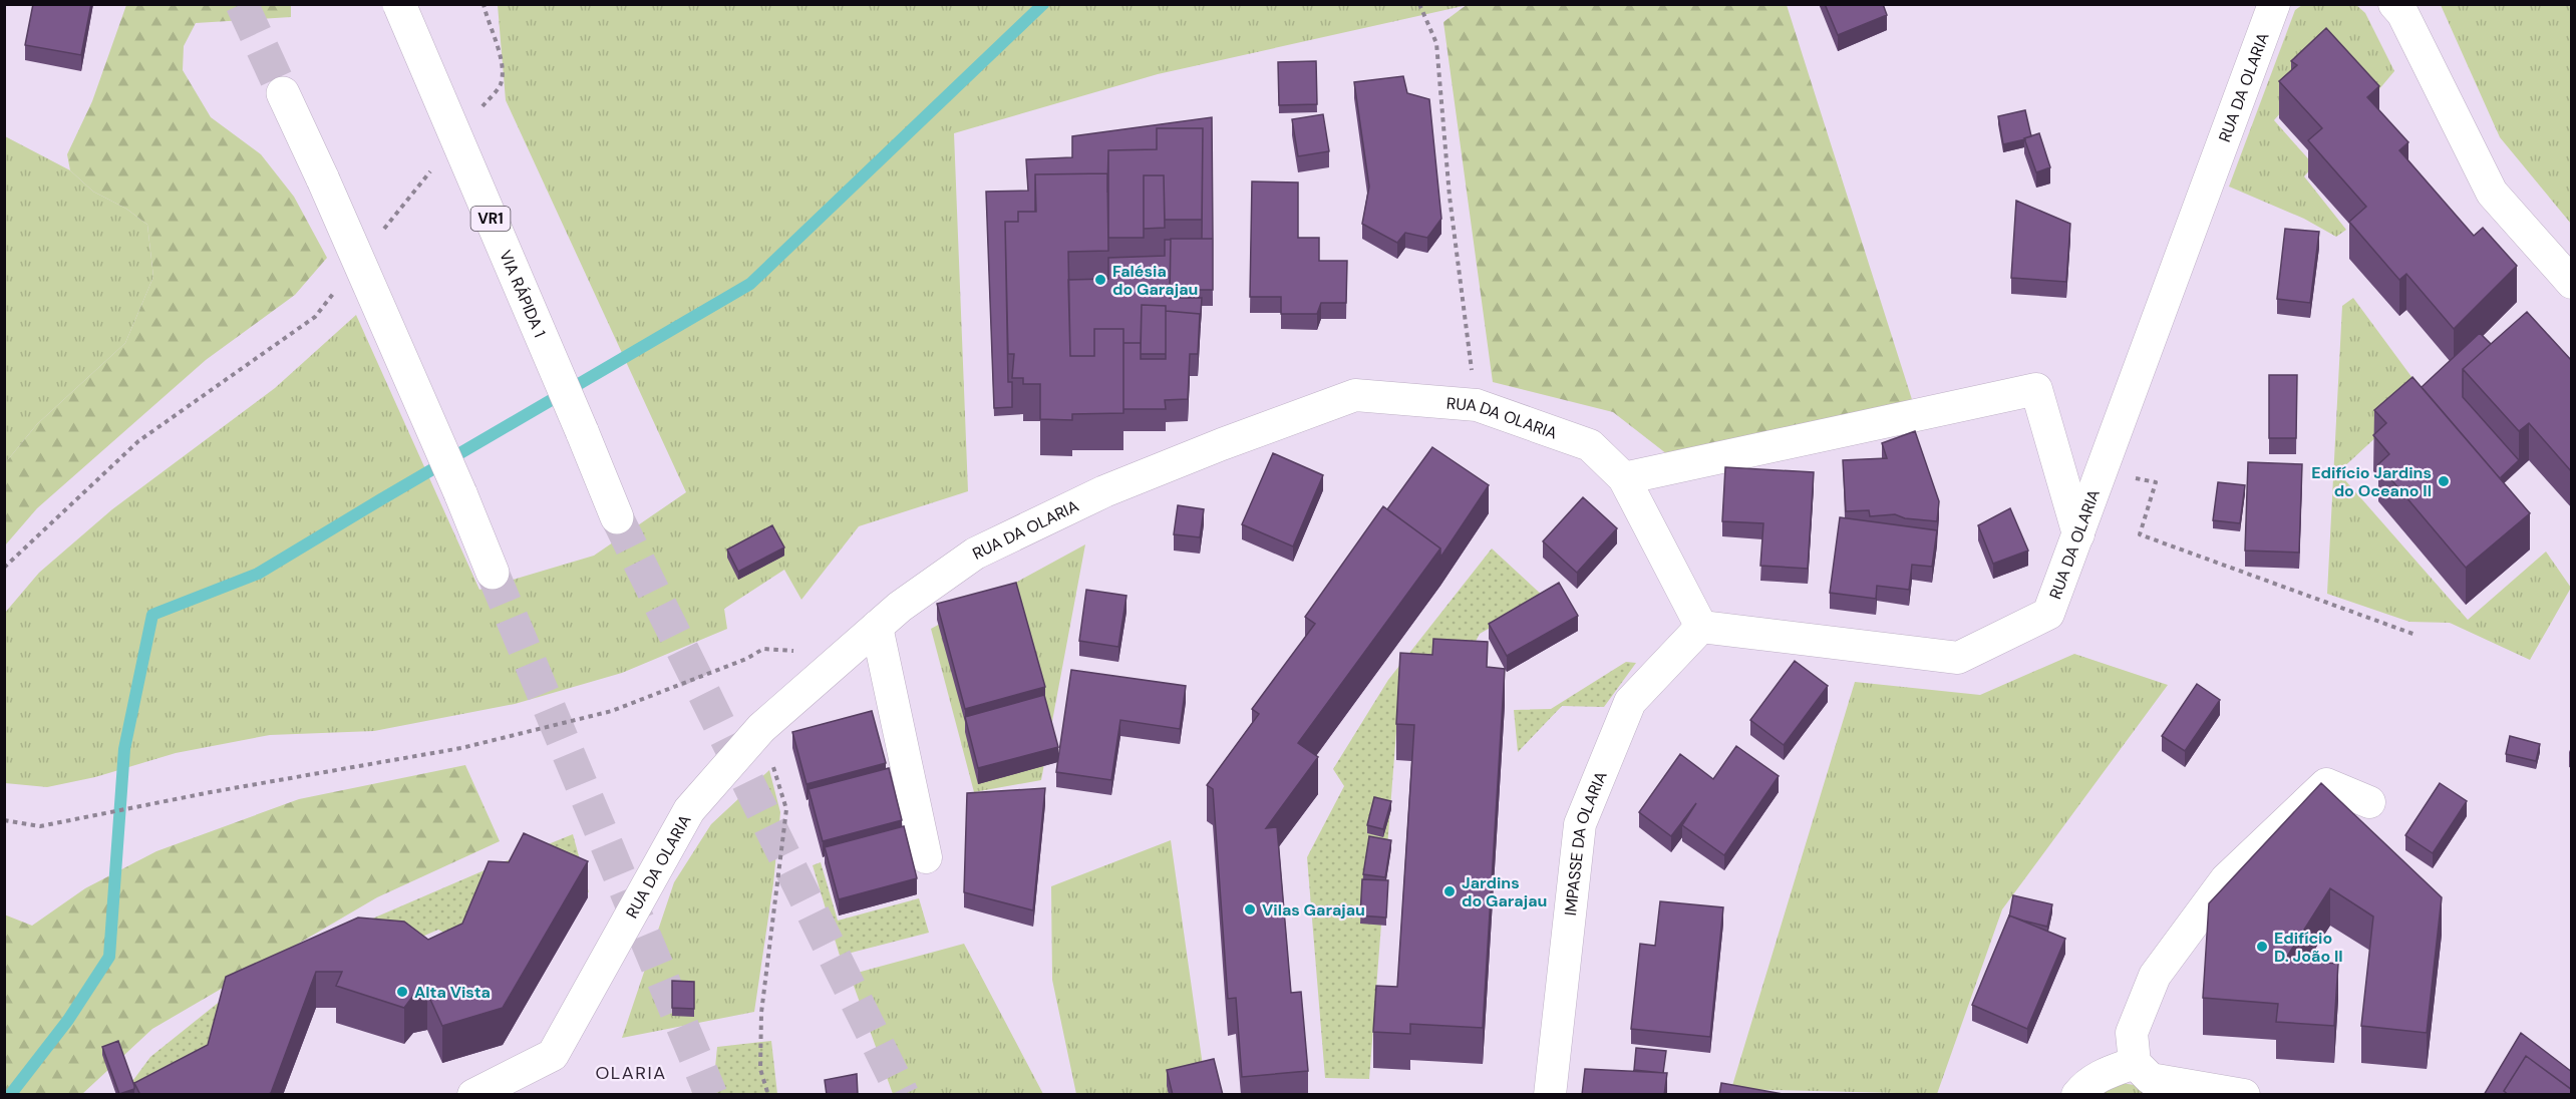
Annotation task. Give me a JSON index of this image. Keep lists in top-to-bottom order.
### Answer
{
  "streets": {
    "highway": ["VR1", "VIA RÁPIDA 1"],
    "street": ["RUA DA OLARIA", "IMPASSE DA OLARIA"]
  },
  "crossings": [
    ["RUA DA OLARIA", "IMPASSE DA OLARIA"]
  ],
  "districts": ["OLARIA"],
  "places": [
    "Falésia do Garajau",
    "Edifício Jardins do Oceano II",
    "Jardins do Garajau",
    "Vilas Garajau",
    "Edifício D. João II",
    "Alta Vista"
  ]
}
